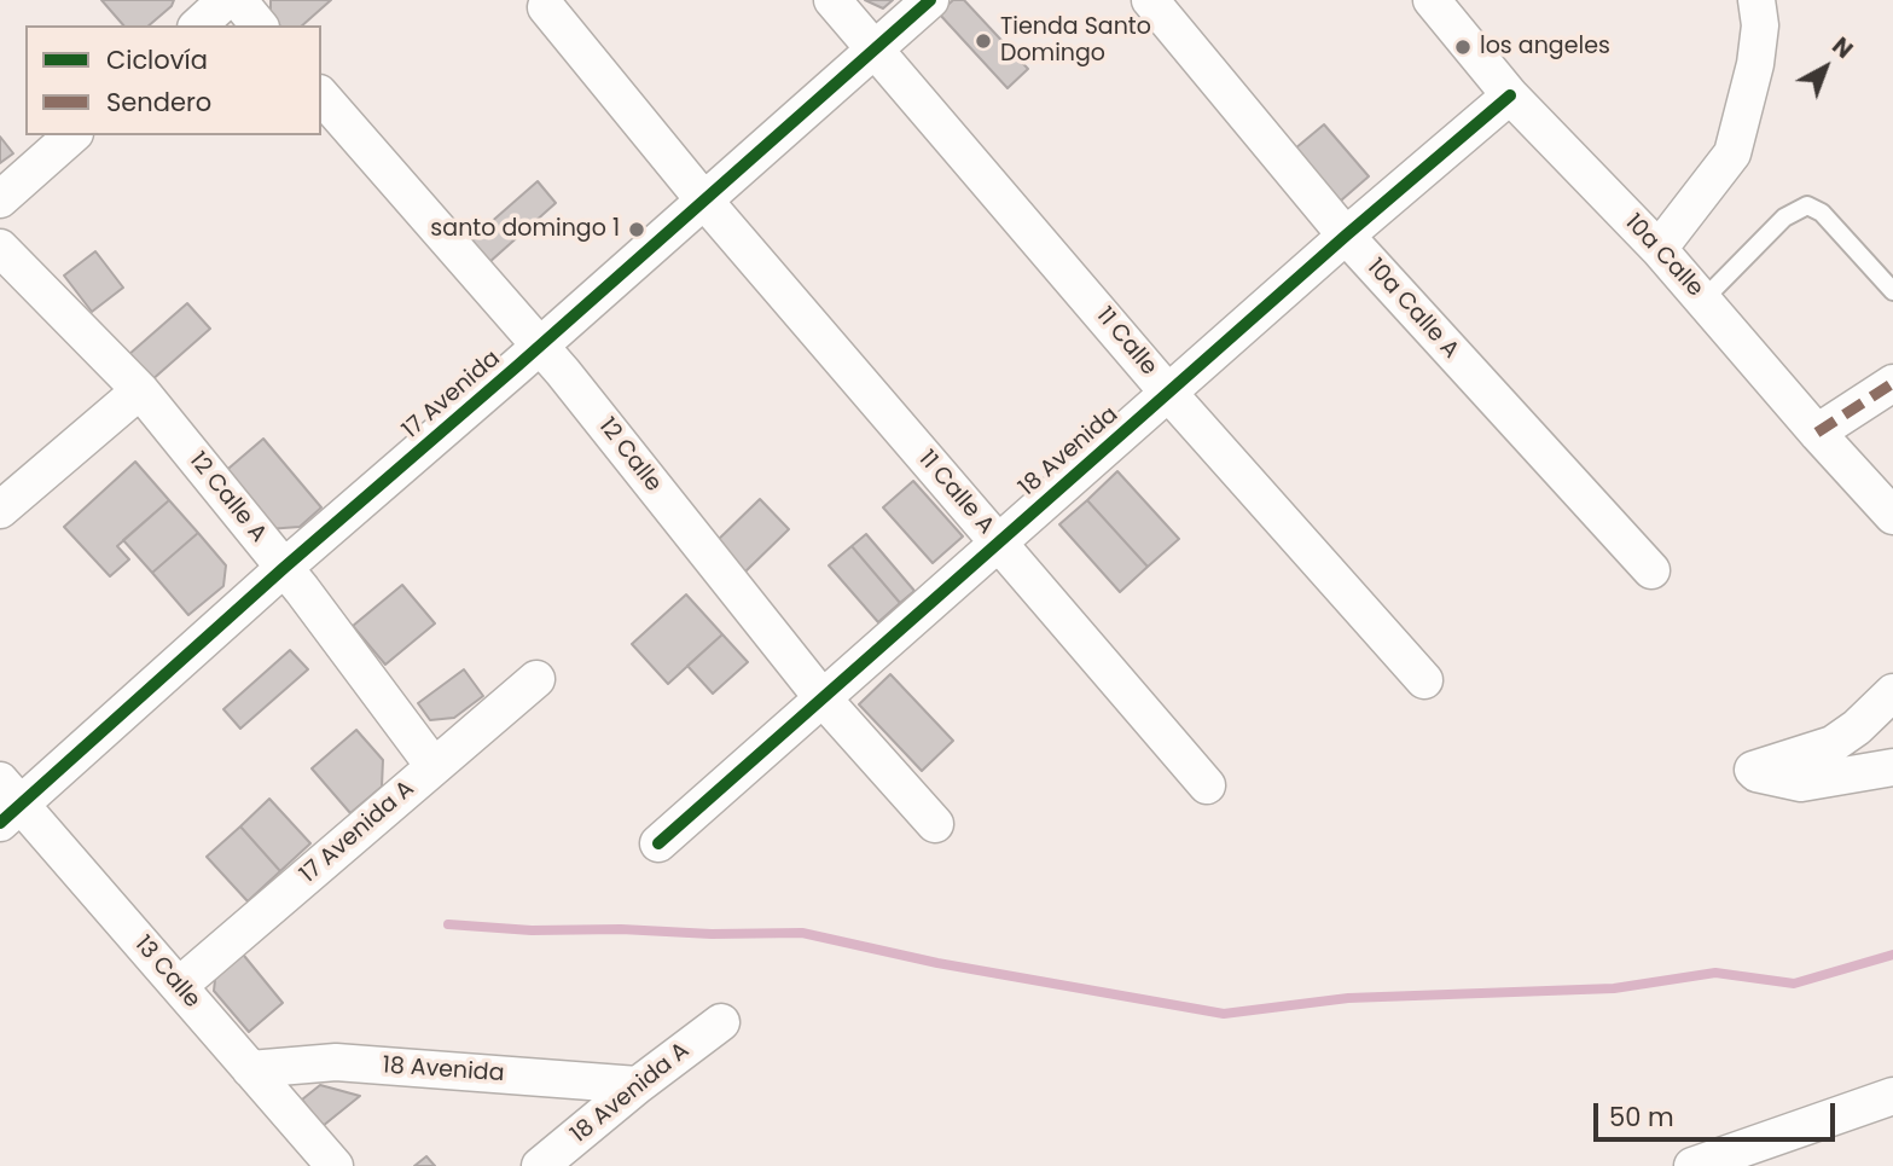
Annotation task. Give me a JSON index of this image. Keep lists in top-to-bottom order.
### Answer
{
  "streets": {
    "street": [
      "10a Calle",
      "10a Calle A",
      "11 Calle",
      "17 Avenida",
      "18 Avenida",
      "12 Calle",
      "11 Calle A",
      "12 Calle A",
      "17 Avenida A",
      "13 Calle",
      "18 Avenida A"
    ]
  },
  "crossings": [
    ["10a Calle", "18 Avenida"],
    ["10a Calle A", "18 Avenida"],
    ["11 Calle", "17 Avenida"],
    ["11 Calle", "18 Avenida"],
    ["17 Avenida", "12 Calle"],
    ["17 Avenida", "11 Calle A"],
    ["17 Avenida", "12 Calle A"],
    ["17 Avenida", "13 Calle"],
    ["18 Avenida", "12 Calle"],
    ["18 Avenida", "11 Calle A"],
    ["18 Avenida", "13 Calle"],
    ["18 Avenida", "18 Avenida A"],
    ["12 Calle A", "17 Avenida A"],
    ["17 Avenida A", "13 Calle"]
  ],
  "places": ["Tienda Santo Domingo", "los angeles", "santo domingo 1"],
  "legend": ["Ciclovía", "Sendero"],
  "scale_bar": "50 m",
  "north": "top right"
}
